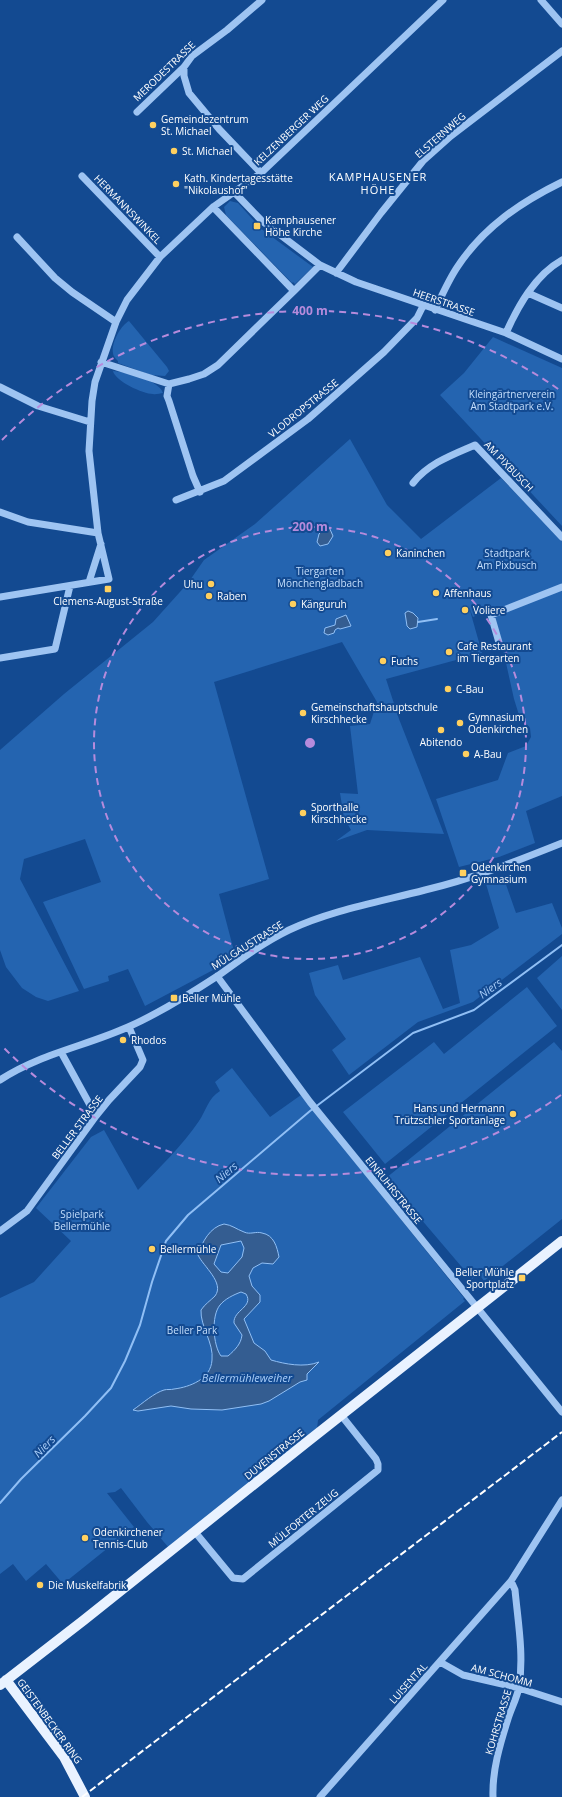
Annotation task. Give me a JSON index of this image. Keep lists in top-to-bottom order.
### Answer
{
  "streets": {
    "main road": ["DUVENSTRASSE", "GEISTENBECKER RING"],
    "street": [
      "MERODESTRASSE",
      "KELZENBERGER WEG",
      "ELSTERNWEG",
      "HERMANNSWINKEL",
      "HEERSTRASSE",
      "VLODROPSTRASSE",
      "AM PIXBUSCH",
      "MÜLGAUSTRASSE",
      "BELLER STRASSE",
      "EINRUHRSTRASSE",
      "MÜLFORTER ZEUG",
      "AM SCHOMM",
      "LUISENTAL",
      "KOHRSTRASSE"
    ]
  },
  "crossings": [
    ["KELZENBERGER WEG", "HERMANNSWINKEL"],
    ["KELZENBERGER WEG", "HEERSTRASSE"],
    ["ELSTERNWEG", "HEERSTRASSE"],
    ["HEERSTRASSE", "VLODROPSTRASSE"],
    ["MÜLGAUSTRASSE", "BELLER STRASSE"],
    ["MÜLGAUSTRASSE", "EINRUHRSTRASSE"],
    ["EINRUHRSTRASSE", "DUVENSTRASSE"],
    ["DUVENSTRASSE", "MÜLFORTER ZEUG"],
    ["DUVENSTRASSE", "GEISTENBECKER RING"],
    ["AM SCHOMM", "LUISENTAL"],
    ["AM SCHOMM", "KOHRSTRASSE"],
    ["LUISENTAL", "KOHRSTRASSE"]
  ],
  "districts": ["KAMPHAUSENER HÖHE"],
  "water": ["Niers", "Bellermühleweiher"],
  "parks": [
    "Kleingärtnerverein Am Stadtpark e.V.",
    "Stadtpark Am Pixbusch",
    "Tiergarten Mönchengladbach",
    "Spielpark Bellermühle",
    "Beller Park"
  ],
  "places": {
    "other": [
      "Gemeindezentrum St. Michael",
      "St. Michael",
      "Kath. Kindertagesstätte \"Nikolaushof\"",
      "Kaninchen",
      "Uhu",
      "Affenhaus",
      "Raben",
      "Känguruh",
      "Voliere",
      "Cafe Restaurant im Tiergarten",
      "Fuchs",
      "C-Bau",
      "Gemeinschaftshauptschule Kirschhecke",
      "Gymnasium Odenkirchen",
      "Abitendo",
      "A-Bau",
      "Sporthalle Kirschhecke",
      "Rhodos",
      "Hans und Hermann Trützschler Sportanlage",
      "Bellermühle",
      "Odenkirchener Tennis-Club",
      "Die Muskelfabrik"
    ],
    "transit": [
      "Kamphausener Höhe Kirche",
      "Clemens-August-Straße",
      "Odenkirchen Gymnasium",
      "Beller Mühle",
      "Beller Mühle Sportplatz"
    ]
  },
  "rings": ["400 m", "200 m"]
}
